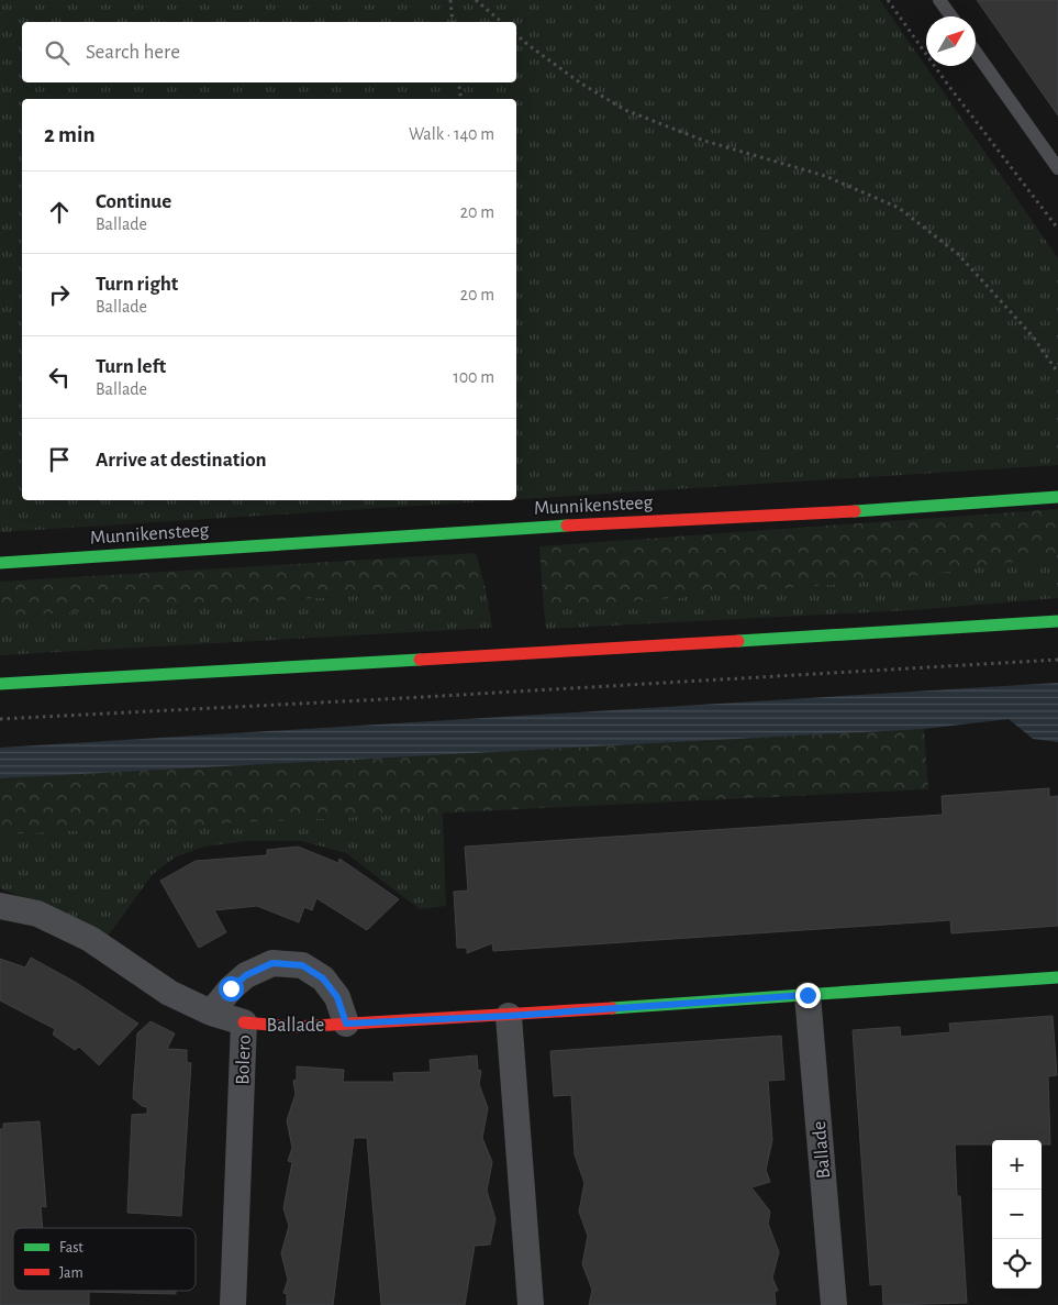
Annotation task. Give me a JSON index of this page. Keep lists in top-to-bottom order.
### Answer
{
  "streets": {
    "street": ["Munnikensteeg", "Ballade", "Bolero"]
  },
  "crossings": [
    ["Ballade", "Bolero"]
  ],
  "legend": ["Fast", "Jam"],
  "north": "top right",
  "page": {
    "search": "Search here",
    "heading": ["2 min", "Walk · 140 m"],
    "list": [
      ["Continue", "Ballade", "20 m"],
      ["Turn right", "Ballade", "20 m"],
      ["Turn left", "Ballade", "100 m"],
      "Arrive at destination"
    ],
    "map_buttons": ["+", "−"]
  }
}
